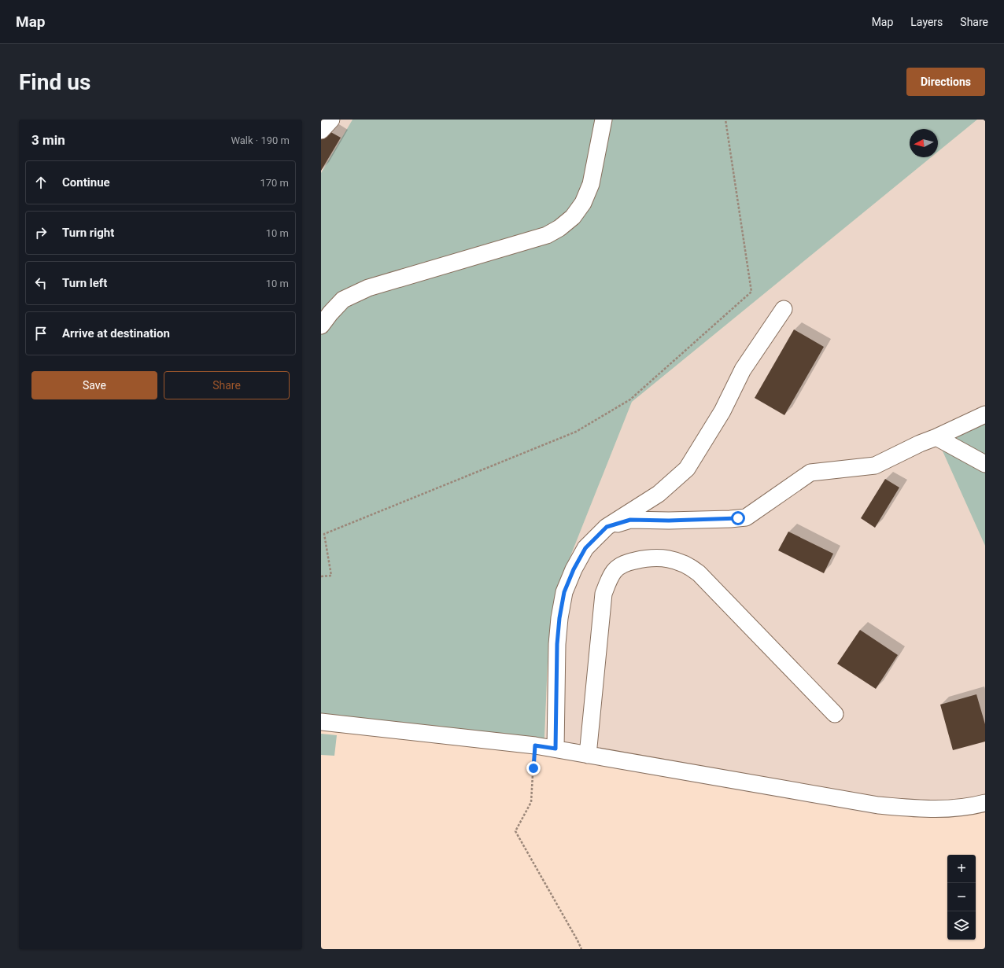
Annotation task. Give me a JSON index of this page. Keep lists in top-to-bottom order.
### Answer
{
  "north": "left",
  "page": {
    "header": "Map",
    "nav": ["Map", "Layers", "Share"],
    "buttons": [
      "Directions",
      ["Save", "Share"]
    ],
    "title": "Find us",
    "heading": ["3 min", "Walk · 190 m"],
    "list": [
      ["Continue", "170 m"],
      ["Turn right", "10 m"],
      ["Turn left", "10 m"],
      "Arrive at destination"
    ],
    "map_buttons": ["+", "−"]
  }
}
